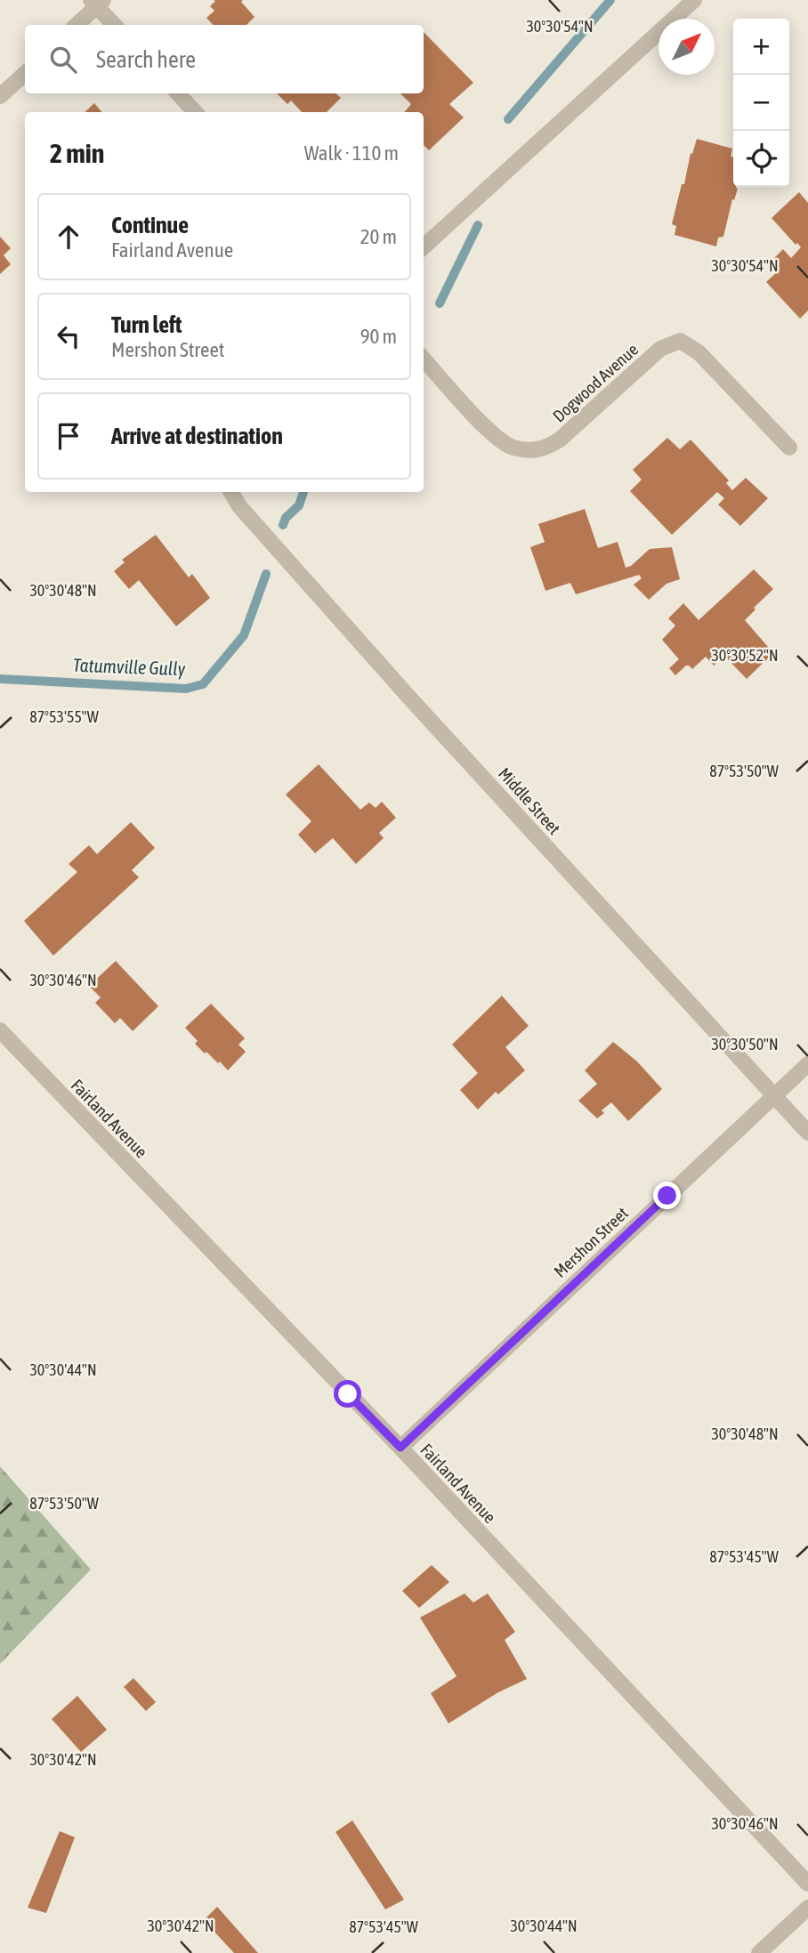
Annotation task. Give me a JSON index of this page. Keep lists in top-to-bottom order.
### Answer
{
  "streets": {
    "street": [
      "Dogwood Avenue",
      "Middle Street",
      "Fairland Avenue",
      "Mershon Street"
    ]
  },
  "crossings": [
    ["Middle Street", "Mershon Street"],
    ["Fairland Avenue", "Mershon Street"]
  ],
  "water": ["Tatumville Gully"],
  "north": "top right",
  "page": {
    "map_buttons": ["+", "−"],
    "search": "Search here",
    "heading": ["2 min", "Walk · 110 m"],
    "list": [
      ["Continue", "Fairland Avenue", "20 m"],
      ["Turn left", "Mershon Street", "90 m"],
      "Arrive at destination"
    ]
  },
  "coordinates": [
    "30°30'54\"N",
    "30°30'48\"N",
    "30°30'52\"N",
    "87°53'55\"W",
    "87°53'50\"W",
    "30°30'46\"N",
    "30°30'50\"N",
    "30°30'44\"N",
    "87°53'45\"W",
    "30°30'42\"N"
  ]
}
